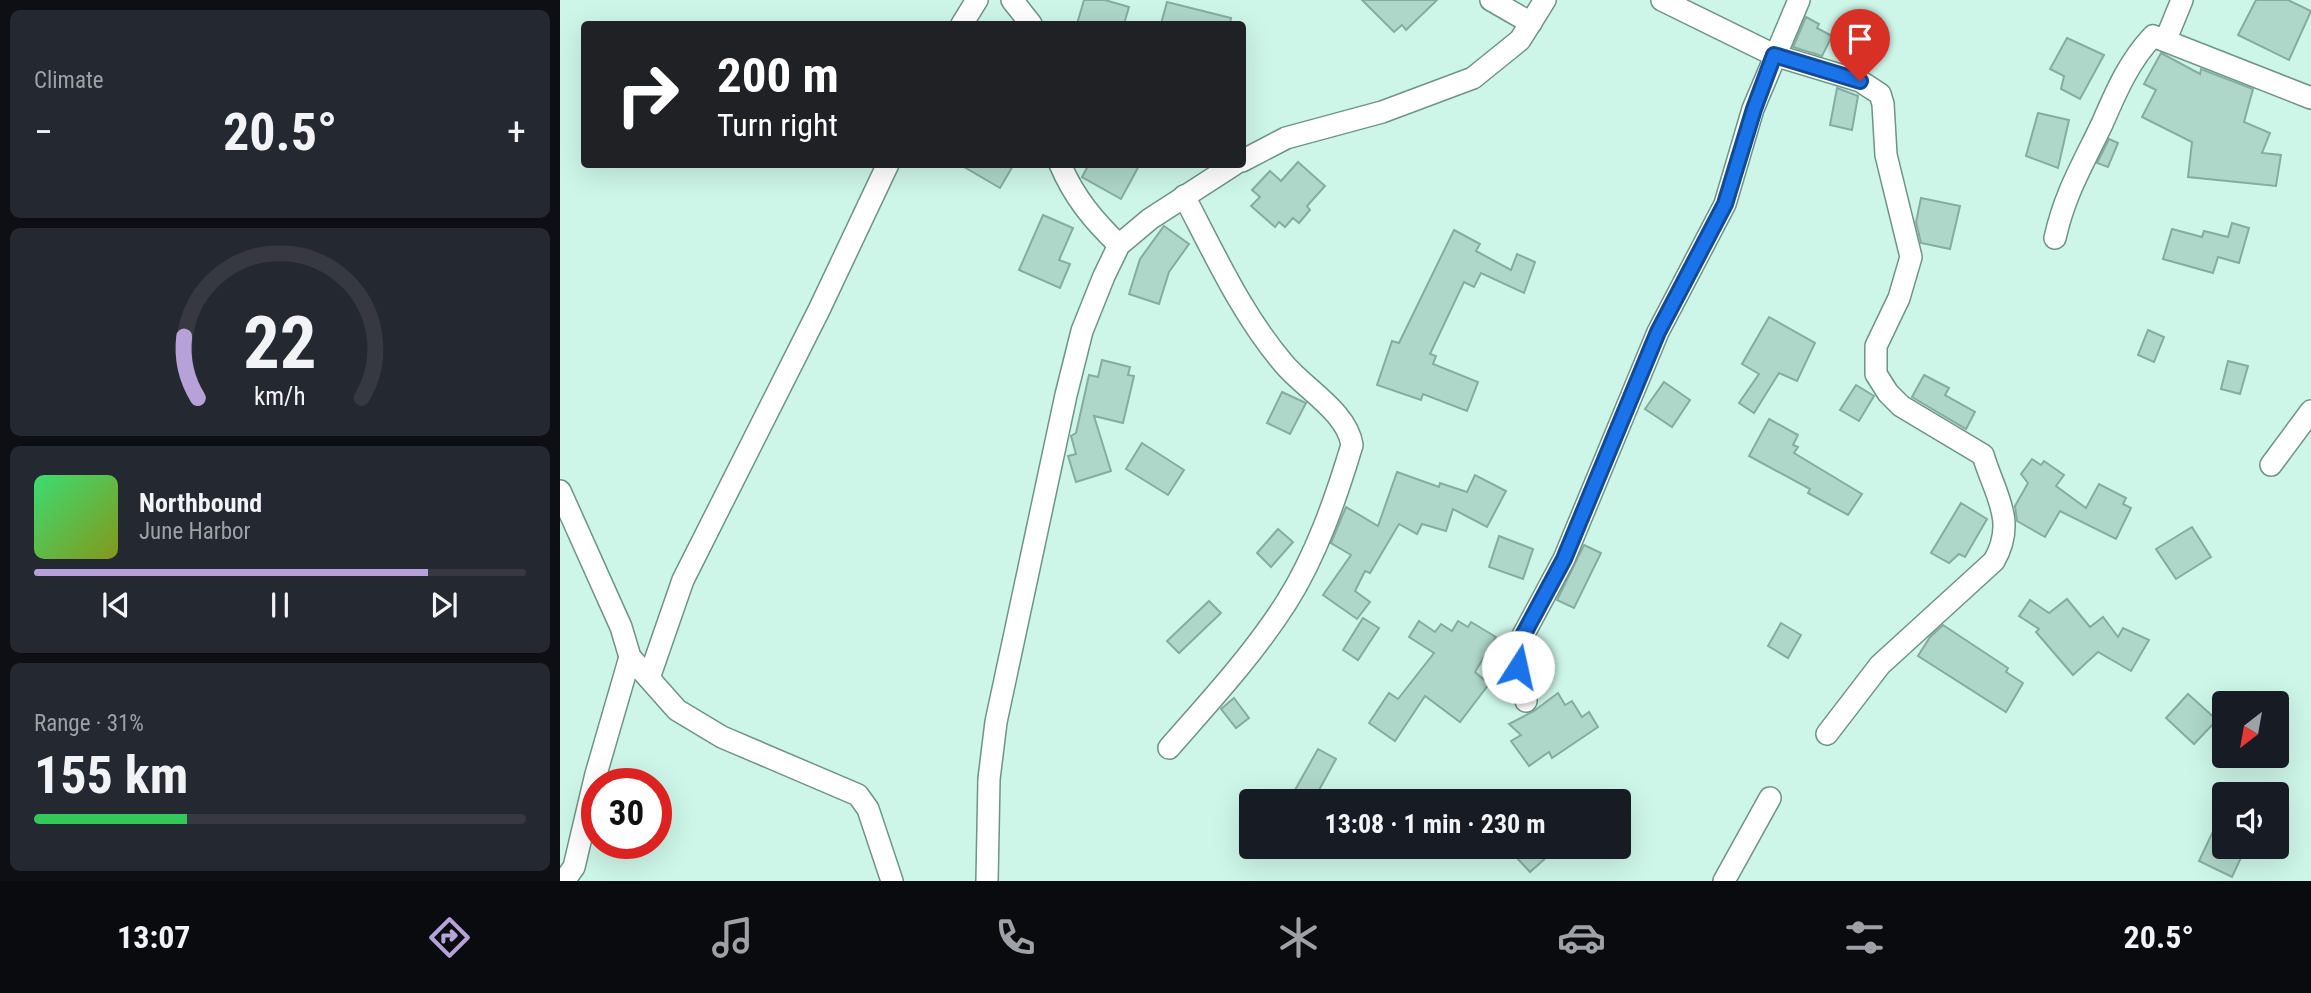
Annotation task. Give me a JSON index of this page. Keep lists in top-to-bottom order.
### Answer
{
  "north": "bottom left",
  "page": {
    "tile": [
      "Climate",
      ["Range · 31%", "155 km"]
    ],
    "turn": ["200 m", "Turn right"],
    "heat": ["−", "20.5°", "+"],
    "song": ["Northbound", "June Harbor"],
    "limit": "30",
    "trip": "13:08 · 1 min · 230 m",
    "tabs": ["13:07", "20.5°"],
    "gauge": ["22", "km/h"]
  }
}
